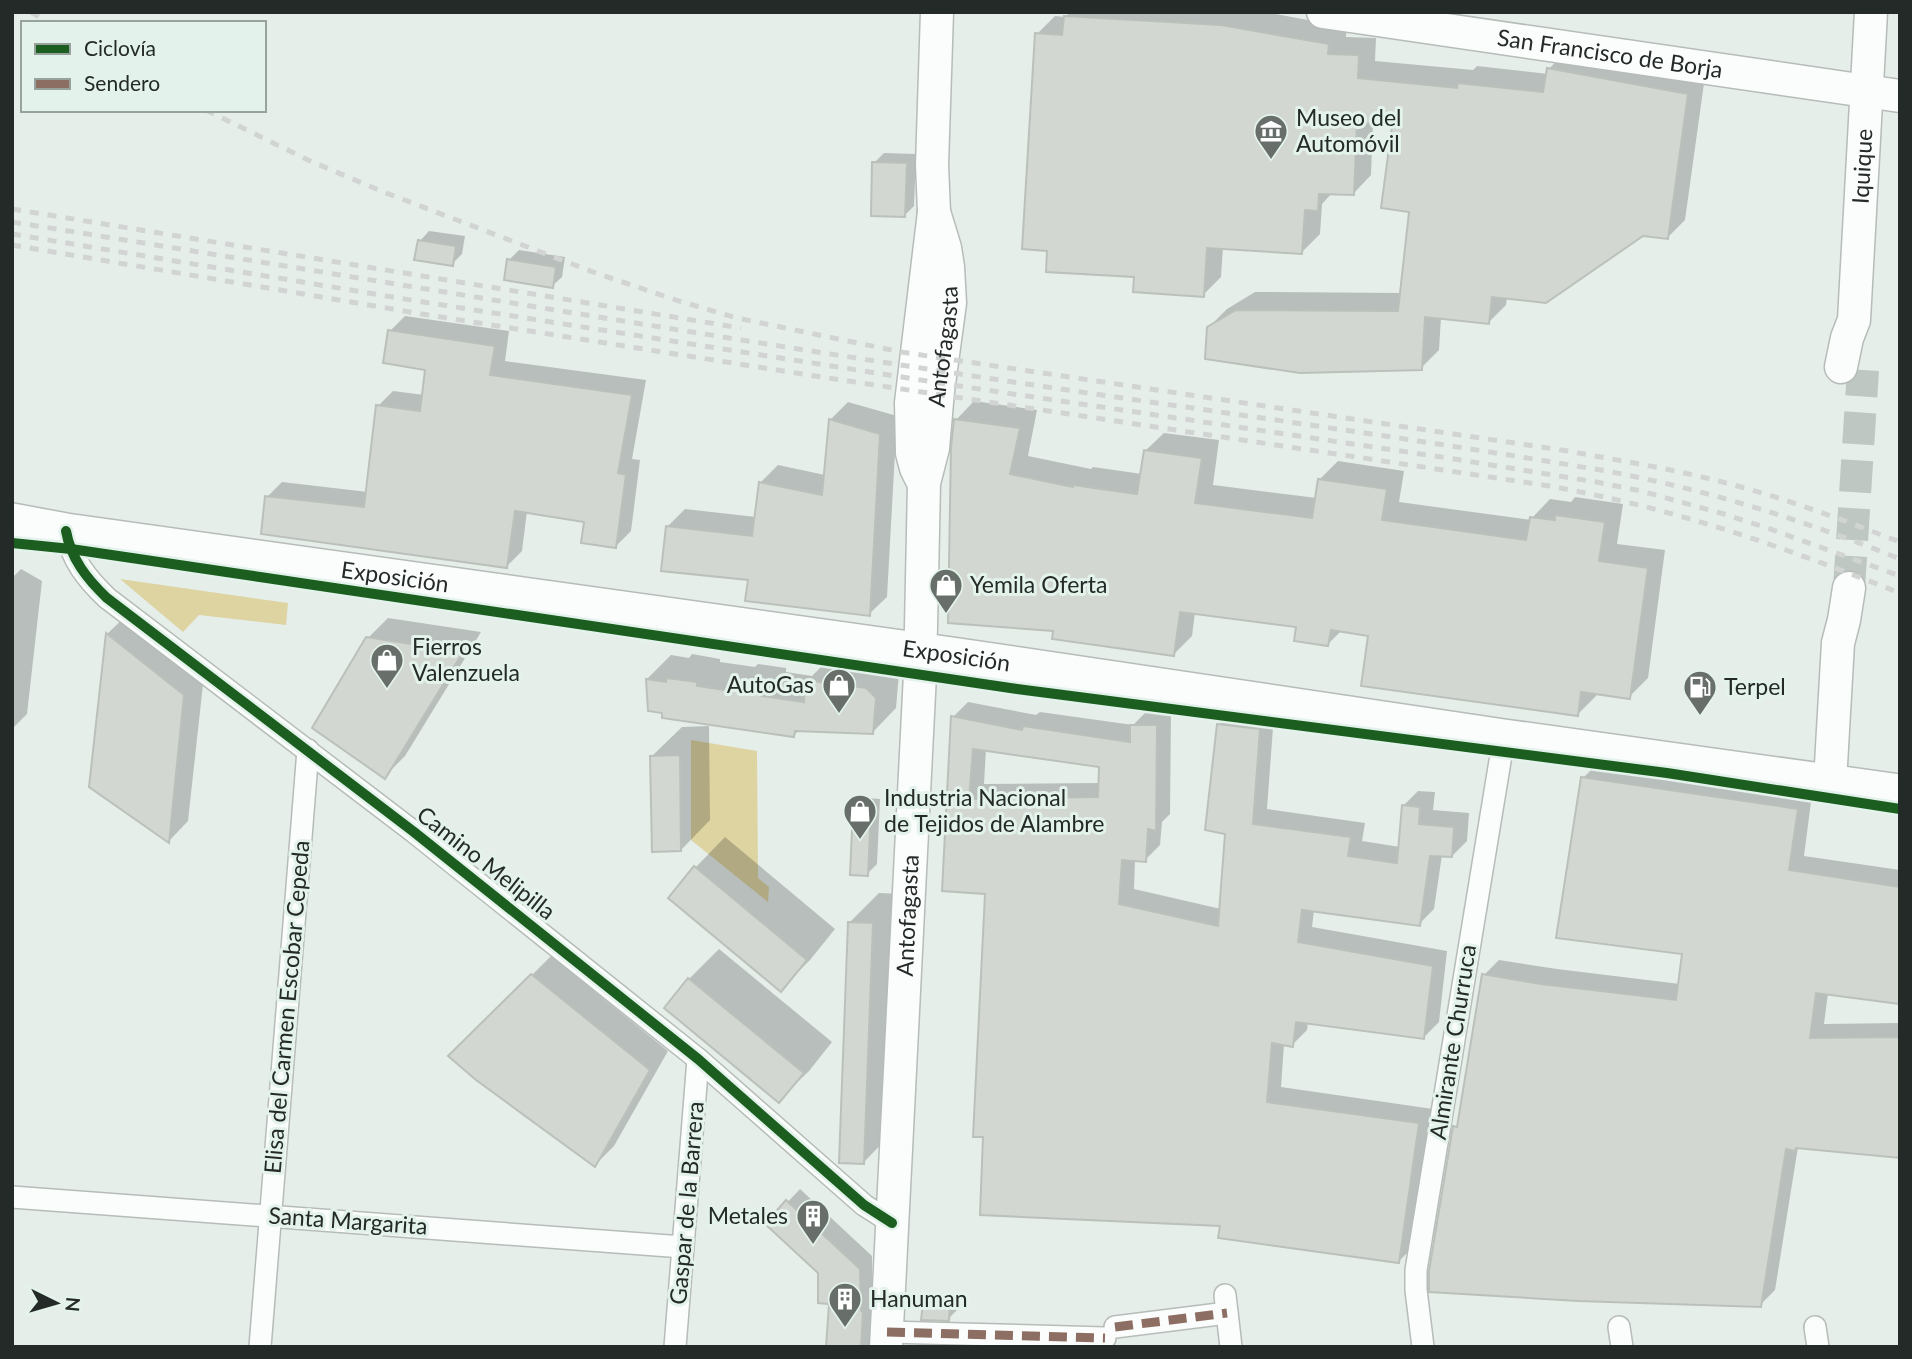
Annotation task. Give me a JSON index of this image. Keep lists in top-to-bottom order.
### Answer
{
  "streets": {
    "main road": [
      "San Francisco de Borja",
      "Iquique",
      "Antofagasta",
      "Exposición"
    ],
    "street": [
      "Camino Melipilla",
      "Elisa del Carmen Escobar Cepeda",
      "Almirante Churruca",
      "Gaspar de la Barrera",
      "Santa Margarita"
    ]
  },
  "crossings": [
    ["San Francisco de Borja", "Iquique"],
    ["Antofagasta", "Exposición"],
    ["Antofagasta", "Camino Melipilla"],
    ["Exposición", "Camino Melipilla"],
    ["Exposición", "Almirante Churruca"],
    ["Camino Melipilla", "Elisa del Carmen Escobar Cepeda"],
    ["Camino Melipilla", "Gaspar de la Barrera"],
    ["Elisa del Carmen Escobar Cepeda", "Santa Margarita"],
    ["Gaspar de la Barrera", "Santa Margarita"]
  ],
  "places": {
    "museum": ["Museo del Automóvil"],
    "shop": [
      "Yemila Oferta",
      "Fierros Valenzuela",
      "AutoGas",
      "Industria Nacional de Tejidos de Alambre"
    ],
    "fuel station": ["Terpel"],
    "building": ["Metales", "Hanuman"]
  },
  "legend": ["Ciclovía", "Sendero"],
  "north": "right"
}
